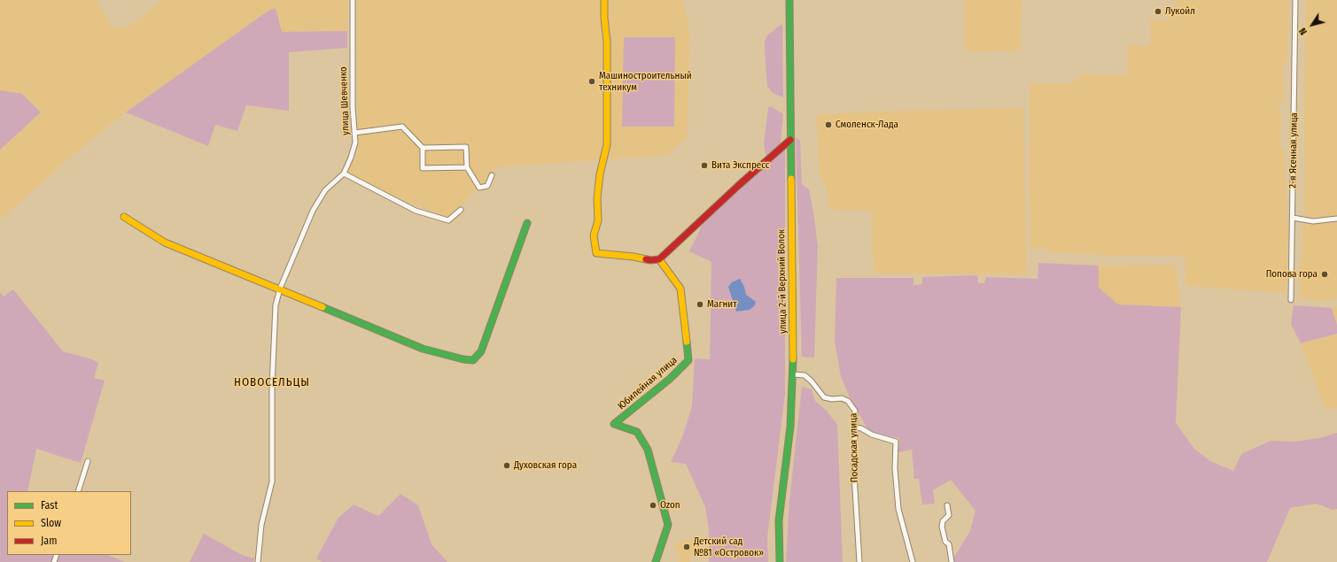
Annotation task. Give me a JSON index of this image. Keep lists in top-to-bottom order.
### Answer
{
  "streets": {
    "street": [
      "улица Шевченко",
      "2-я Ясенная улица",
      "улица 2-й Верхний Волок",
      "Юбилейная улица",
      "Посадская улица"
    ]
  },
  "crossings": [
    ["улица 2-й Верхний Волок", "Посадская улица"]
  ],
  "districts": ["НОВОСЕЛЬЦЫ"],
  "places": [
    "Лукойл",
    "Машиностроительный техникум",
    "Смоленск-Лада",
    "Вита Экспресс",
    "Попова гора",
    "Магнит",
    "Духовская гора",
    "Ozon",
    "Детский сад №81 «Островок»"
  ],
  "legend": ["Fast", "Slow", "Jam"],
  "north": "bottom left"
}
